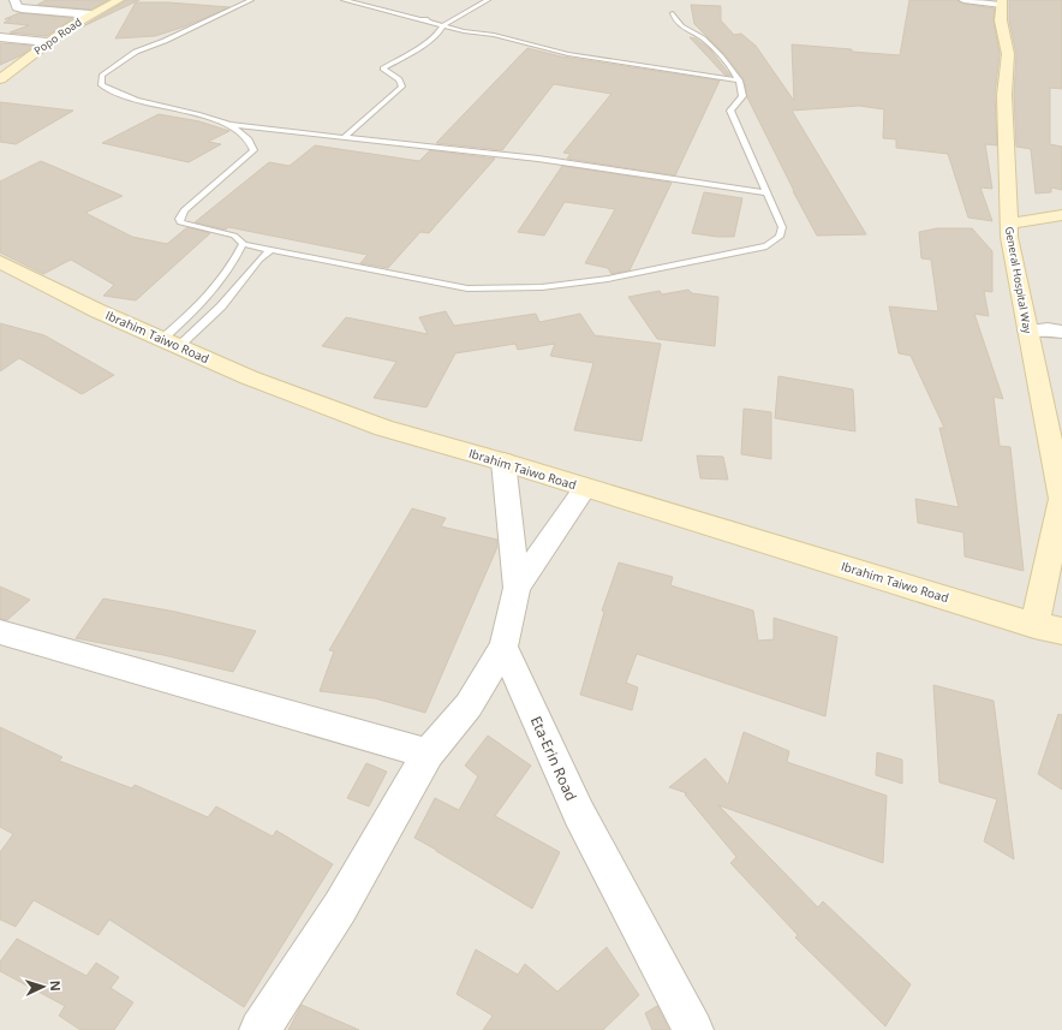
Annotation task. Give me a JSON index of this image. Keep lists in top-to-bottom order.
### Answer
{
  "streets": {
    "main road": ["Popo Road", "General Hospital Way", "Ibrahim Taiwo Road"],
    "street": ["Eta-Erin Road"]
  },
  "north": "right"
}
